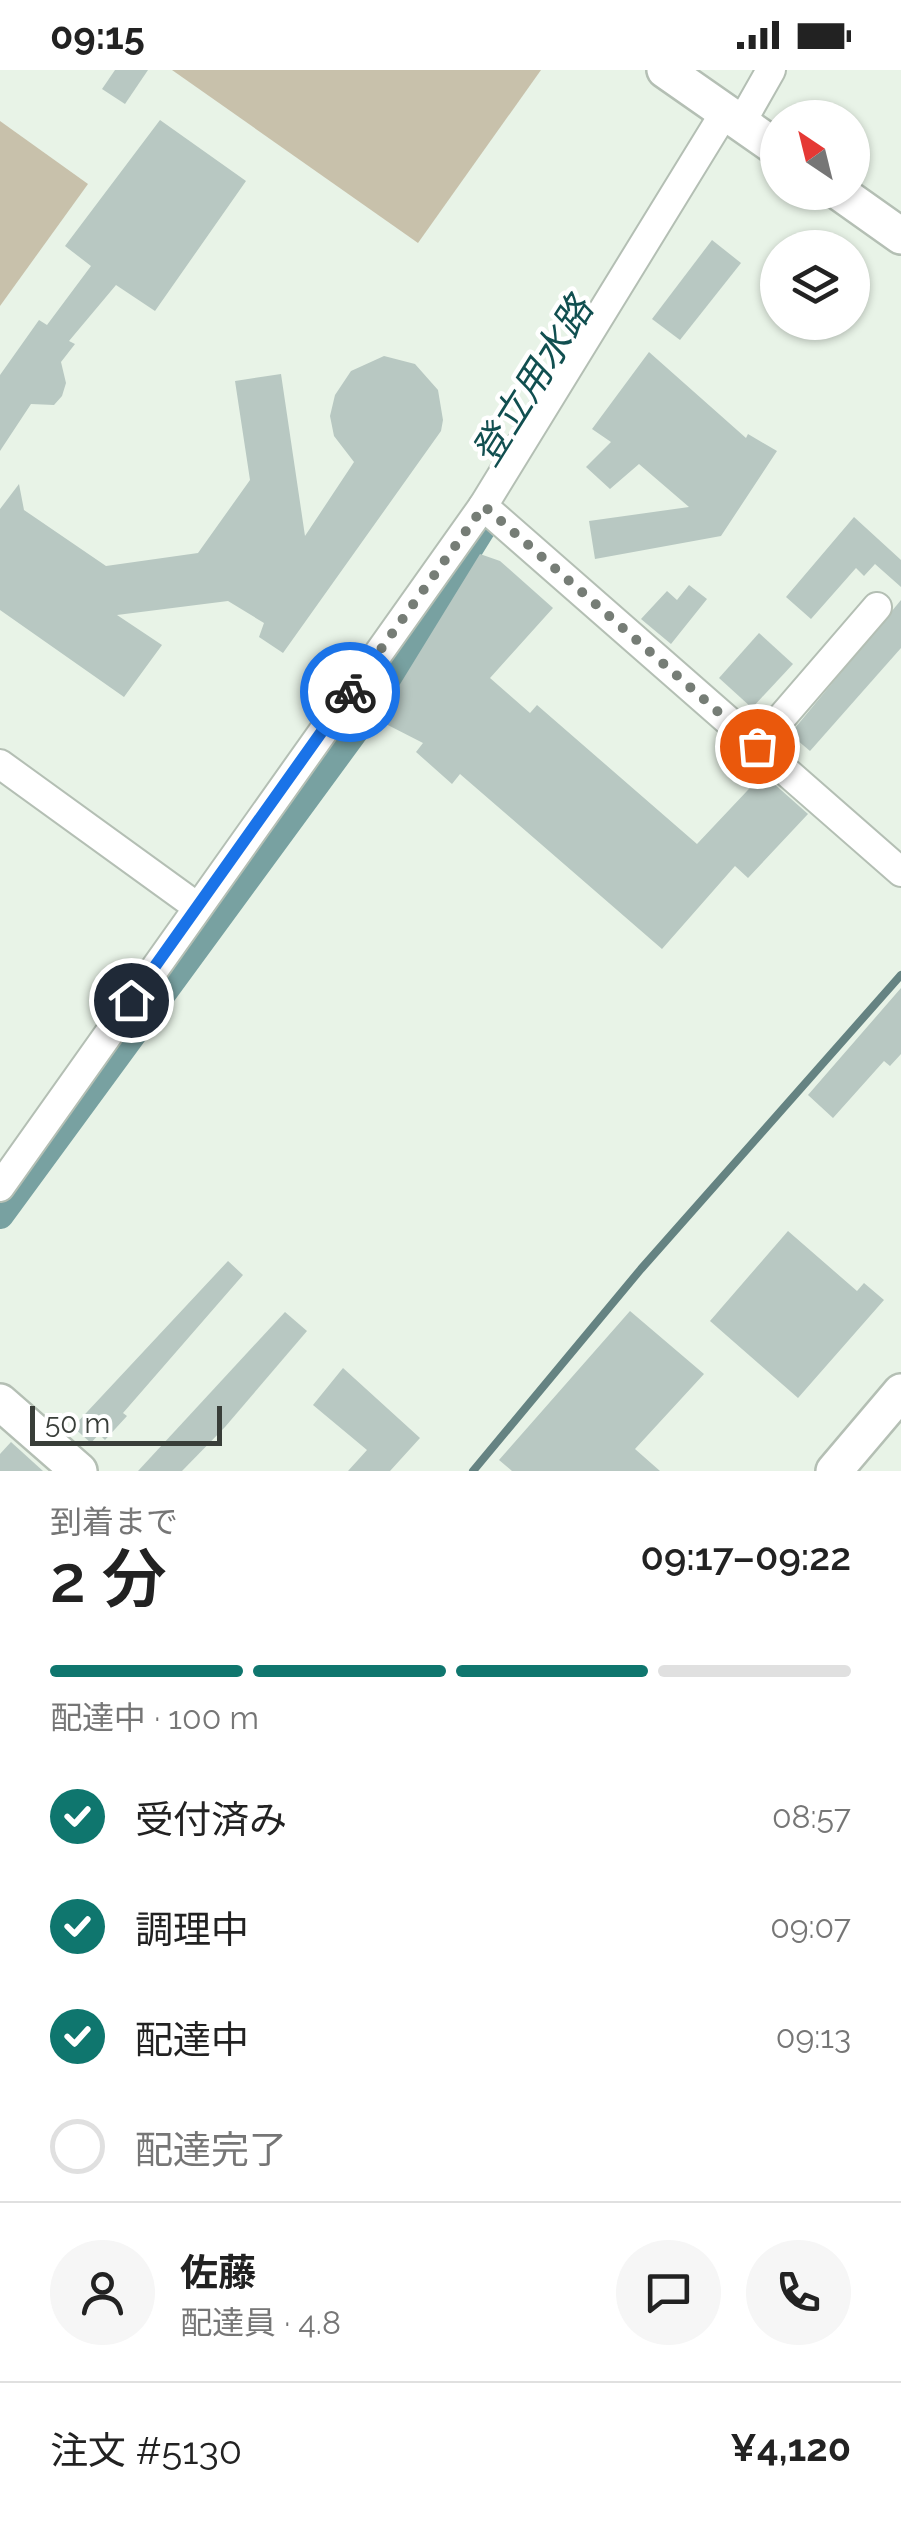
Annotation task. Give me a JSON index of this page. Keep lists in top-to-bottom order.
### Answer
{
  "water": ["登立用水路"],
  "scale_bar": "50 m",
  "north": "top left",
  "page": {
    "status": "09:15",
    "scale": "50 m",
    "heading": ["2 分", "到着まで", "09:17–09:22"],
    "panel": [
      "佐藤",
      "配達員 · 4.8",
      "注文 #5130",
      "¥4,120"
    ],
    "bar": "配達中 · 100 m",
    "list": [
      ["受付済み", "08:57"],
      ["調理中", "09:07"],
      ["配達中", "09:13"],
      "配達完了"
    ]
  }
}
